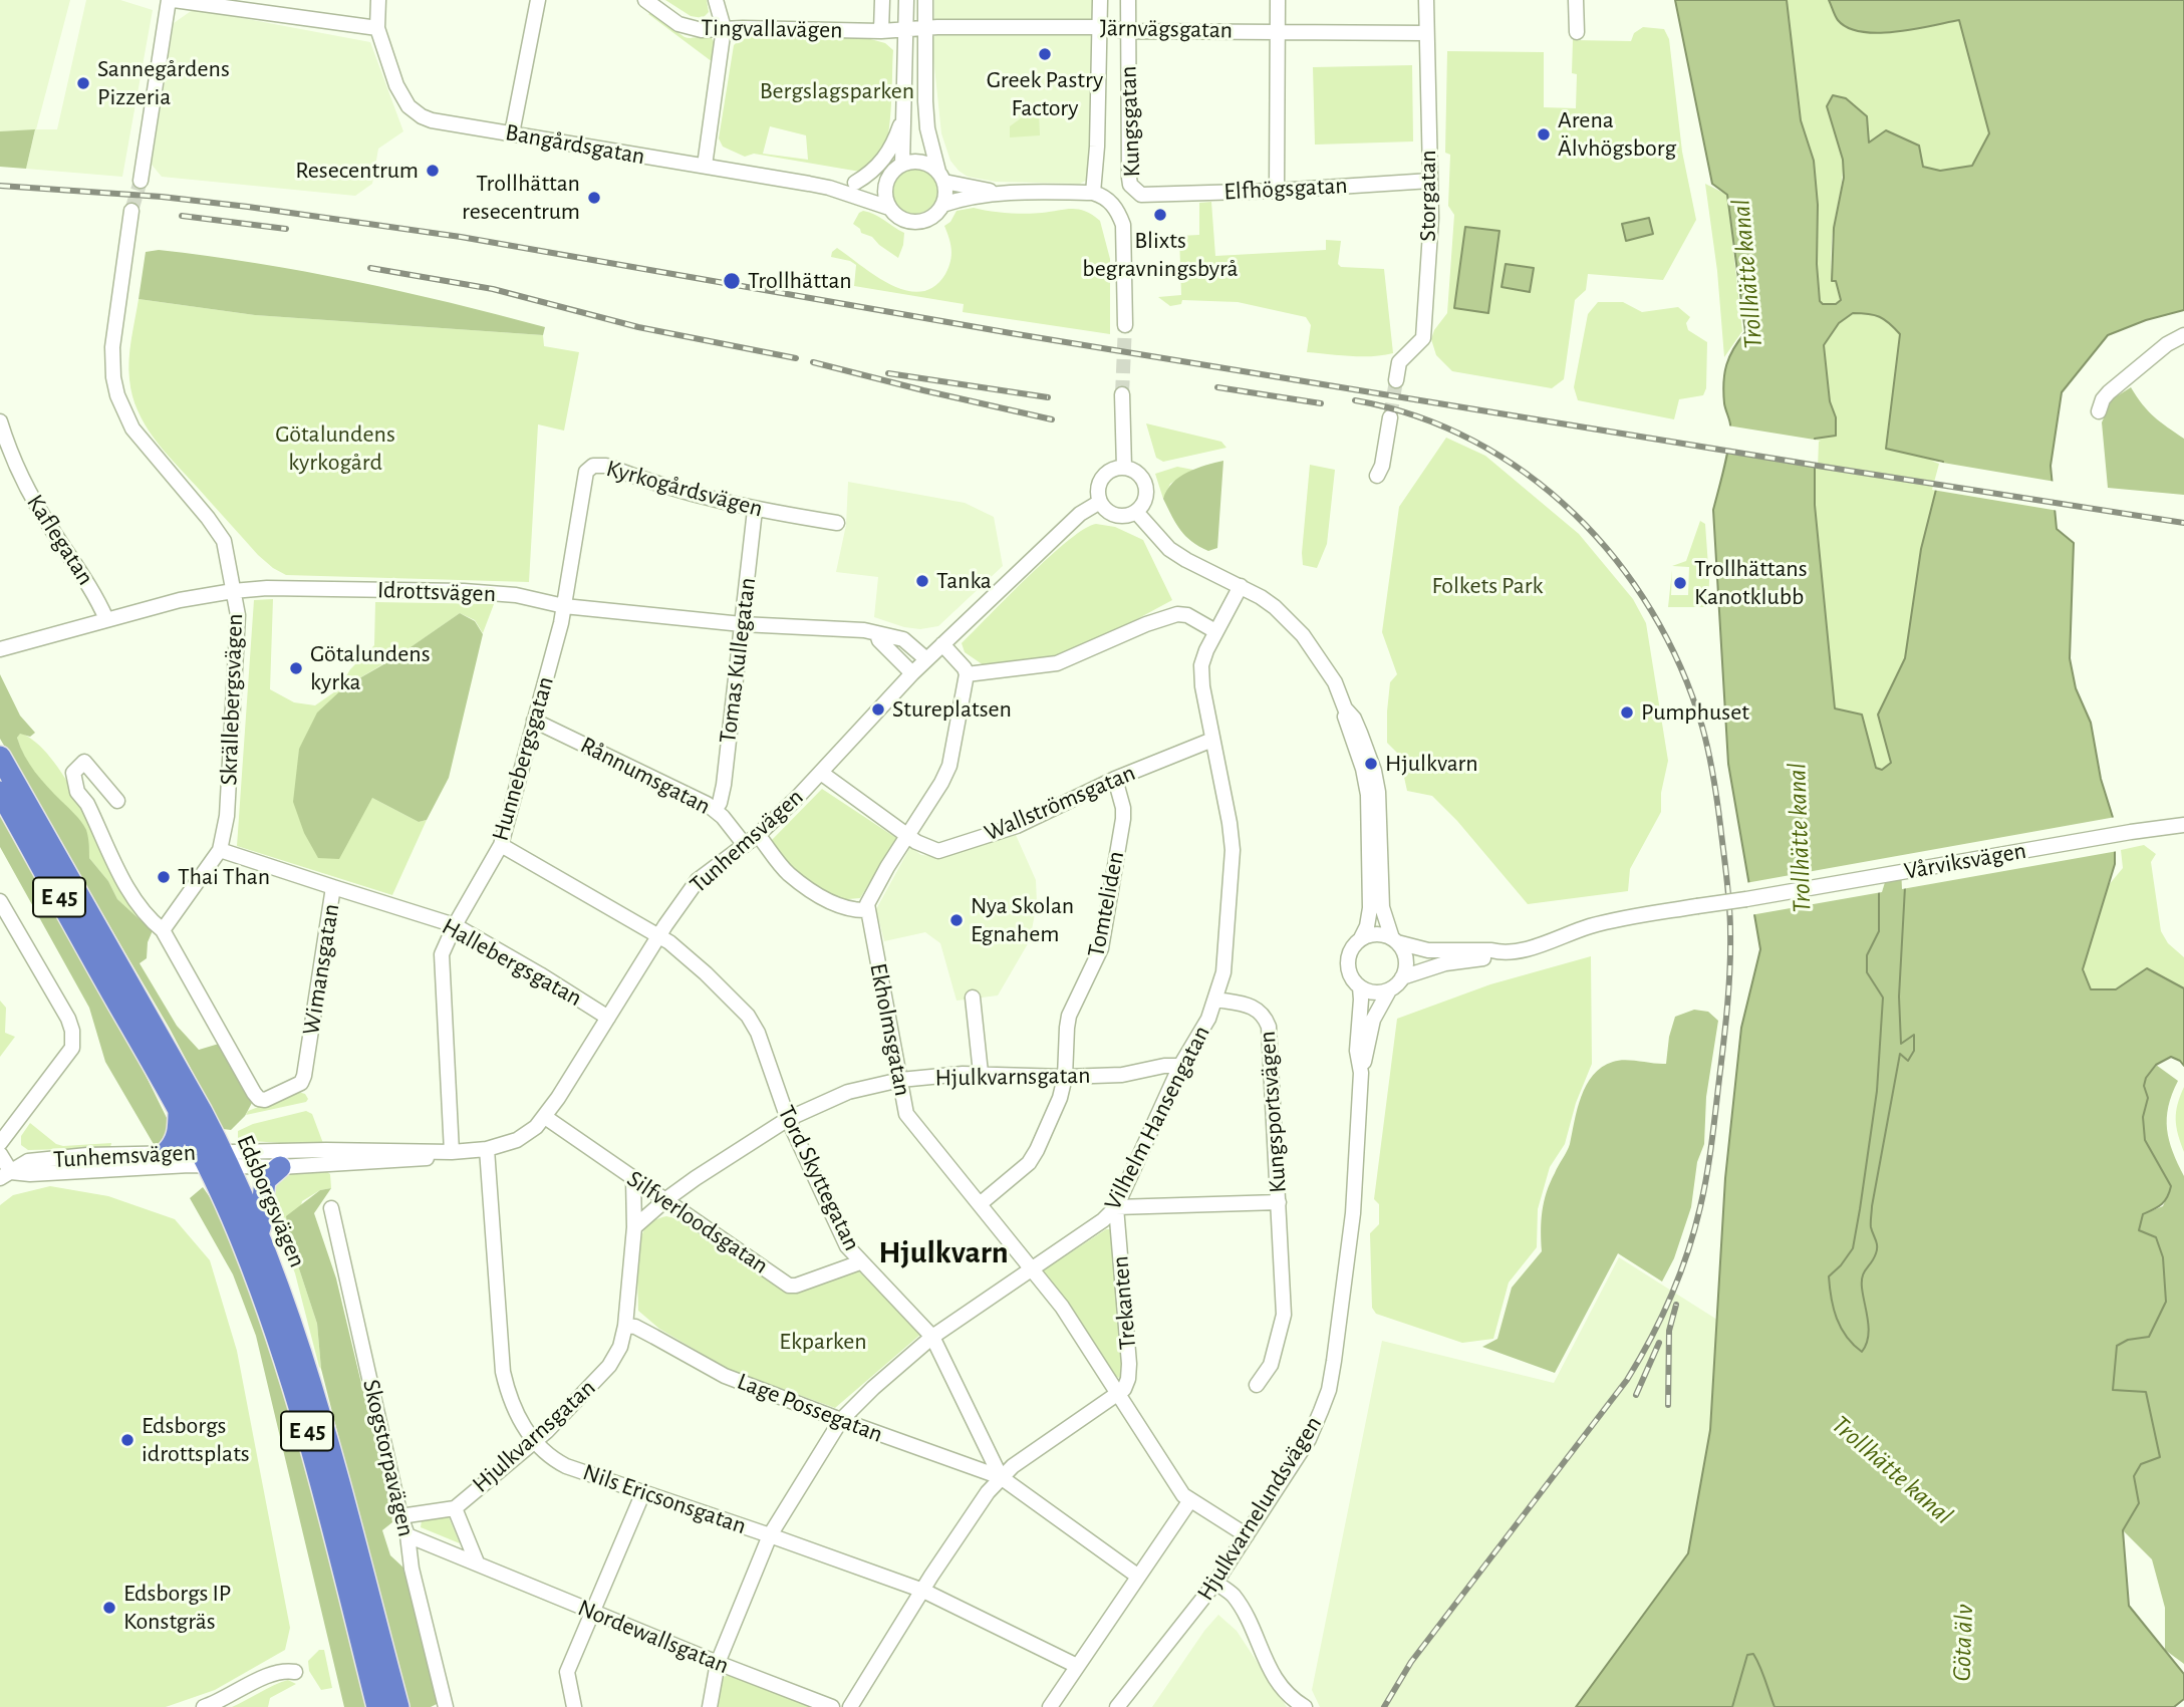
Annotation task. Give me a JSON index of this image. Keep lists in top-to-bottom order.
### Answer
{
  "streets": {
    "highway": ["E 45", "Edsborgsvägen"],
    "street": [
      "Tingvallavägen",
      "Järnvägsgatan",
      "Kungsgatan",
      "Bangårdsgatan",
      "Elfhögsgatan",
      "Storgatan",
      "Kyrkogårdsvägen",
      "Kaflegatan",
      "Idrottsvägen",
      "Tomas Kullegatan",
      "Skrällebergsvägen",
      "Hunnebergsgatan",
      "Rånnumsgatan",
      "Wallströmsgatan",
      "Tunhemsvägen",
      "Vårviksvägen",
      "Tomteliden",
      "Hallebergsgatan",
      "Wimansgatan",
      "Ekholmsgatan",
      "Hjulkvarnsgatan",
      "Kungsportsvägen",
      "Vilhelm Hansengatan",
      "Tord Skyttegatan",
      "Silfverloodsgatan",
      "Trekanten",
      "Lage Possegatan",
      "Skogstorpavägen",
      "Nils Ericsonsgatan",
      "Hjulkvarnelundsvägen",
      "Nordewallsgatan"
    ]
  },
  "crossings": [
    ["Tingvallavägen", "Järnvägsgatan"],
    ["Järnvägsgatan", "Kungsgatan"],
    ["Järnvägsgatan", "Storgatan"],
    ["Kungsgatan", "Elfhögsgatan"],
    ["Elfhögsgatan", "Storgatan"],
    ["Kyrkogårdsvägen", "Idrottsvägen"],
    ["Kyrkogårdsvägen", "Tomas Kullegatan"],
    ["Kyrkogårdsvägen", "Hunnebergsgatan"],
    ["Kaflegatan", "Idrottsvägen"],
    ["Idrottsvägen", "Tomas Kullegatan"],
    ["Idrottsvägen", "Skrällebergsvägen"],
    ["Idrottsvägen", "Hunnebergsgatan"],
    ["Idrottsvägen", "Tunhemsvägen"],
    ["Tomas Kullegatan", "Rånnumsgatan"],
    ["Skrällebergsvägen", "Wimansgatan"],
    ["Hunnebergsgatan", "Rånnumsgatan"],
    ["Hunnebergsgatan", "Tunhemsvägen"],
    ["Hunnebergsgatan", "Hallebergsgatan"],
    ["Hunnebergsgatan", "Tord Skyttegatan"],
    ["Rånnumsgatan", "Tunhemsvägen"],
    ["Wallströmsgatan", "Tomteliden"],
    ["Tunhemsvägen", "Hallebergsgatan"],
    ["Tunhemsvägen", "Tord Skyttegatan"],
    ["Tunhemsvägen", "Edsborgsvägen"],
    ["Tunhemsvägen", "Silfverloodsgatan"],
    ["Tunhemsvägen", "Nils Ericsonsgatan"],
    ["Tomteliden", "Ekholmsgatan"],
    ["Tomteliden", "Hjulkvarnsgatan"],
    ["Hallebergsgatan", "Wimansgatan"],
    ["Ekholmsgatan", "Hjulkvarnsgatan"],
    ["Ekholmsgatan", "Vilhelm Hansengatan"],
    ["Ekholmsgatan", "Trekanten"],
    ["Ekholmsgatan", "Hjulkvarnelundsvägen"],
    ["Hjulkvarnsgatan", "Vilhelm Hansengatan"],
    ["Hjulkvarnsgatan", "Tord Skyttegatan"],
    ["Hjulkvarnsgatan", "Silfverloodsgatan"],
    ["Hjulkvarnsgatan", "Lage Possegatan"],
    ["Hjulkvarnsgatan", "Skogstorpavägen"],
    ["Hjulkvarnsgatan", "Nils Ericsonsgatan"],
    ["Kungsportsvägen", "Vilhelm Hansengatan"],
    ["Vilhelm Hansengatan", "Tord Skyttegatan"],
    ["Vilhelm Hansengatan", "Trekanten"],
    ["Vilhelm Hansengatan", "Lage Possegatan"],
    ["Vilhelm Hansengatan", "Nils Ericsonsgatan"],
    ["Vilhelm Hansengatan", "Nordewallsgatan"],
    ["Tord Skyttegatan", "Silfverloodsgatan"],
    ["Tord Skyttegatan", "Lage Possegatan"],
    ["Skogstorpavägen", "Nordewallsgatan"]
  ],
  "districts": ["Hjulkvarn"],
  "water": ["Trollhätte kanal", "Göta älv"],
  "parks": [
    "Bergslagsparken",
    "Götalundens kyrkogård",
    "Folkets Park",
    "Ekparken"
  ],
  "places": [
    "Greek Pastry Factory",
    "Sannegårdens Pizzeria",
    "Arena Älvhögsborg",
    "Resecentrum",
    "Trollhättan resecentrum",
    "Blixts begravningsbyrå",
    "Trollhättan",
    "Tanka",
    "Trollhättans Kanotklubb",
    "Götalundens kyrka",
    "Stureplatsen",
    "Pumphuset",
    "Hjulkvarn",
    "Thai Than",
    "Nya Skolan Egnahem",
    "Edsborgs idrottsplats",
    "Edsborgs IP Konstgräs"
  ]
}
